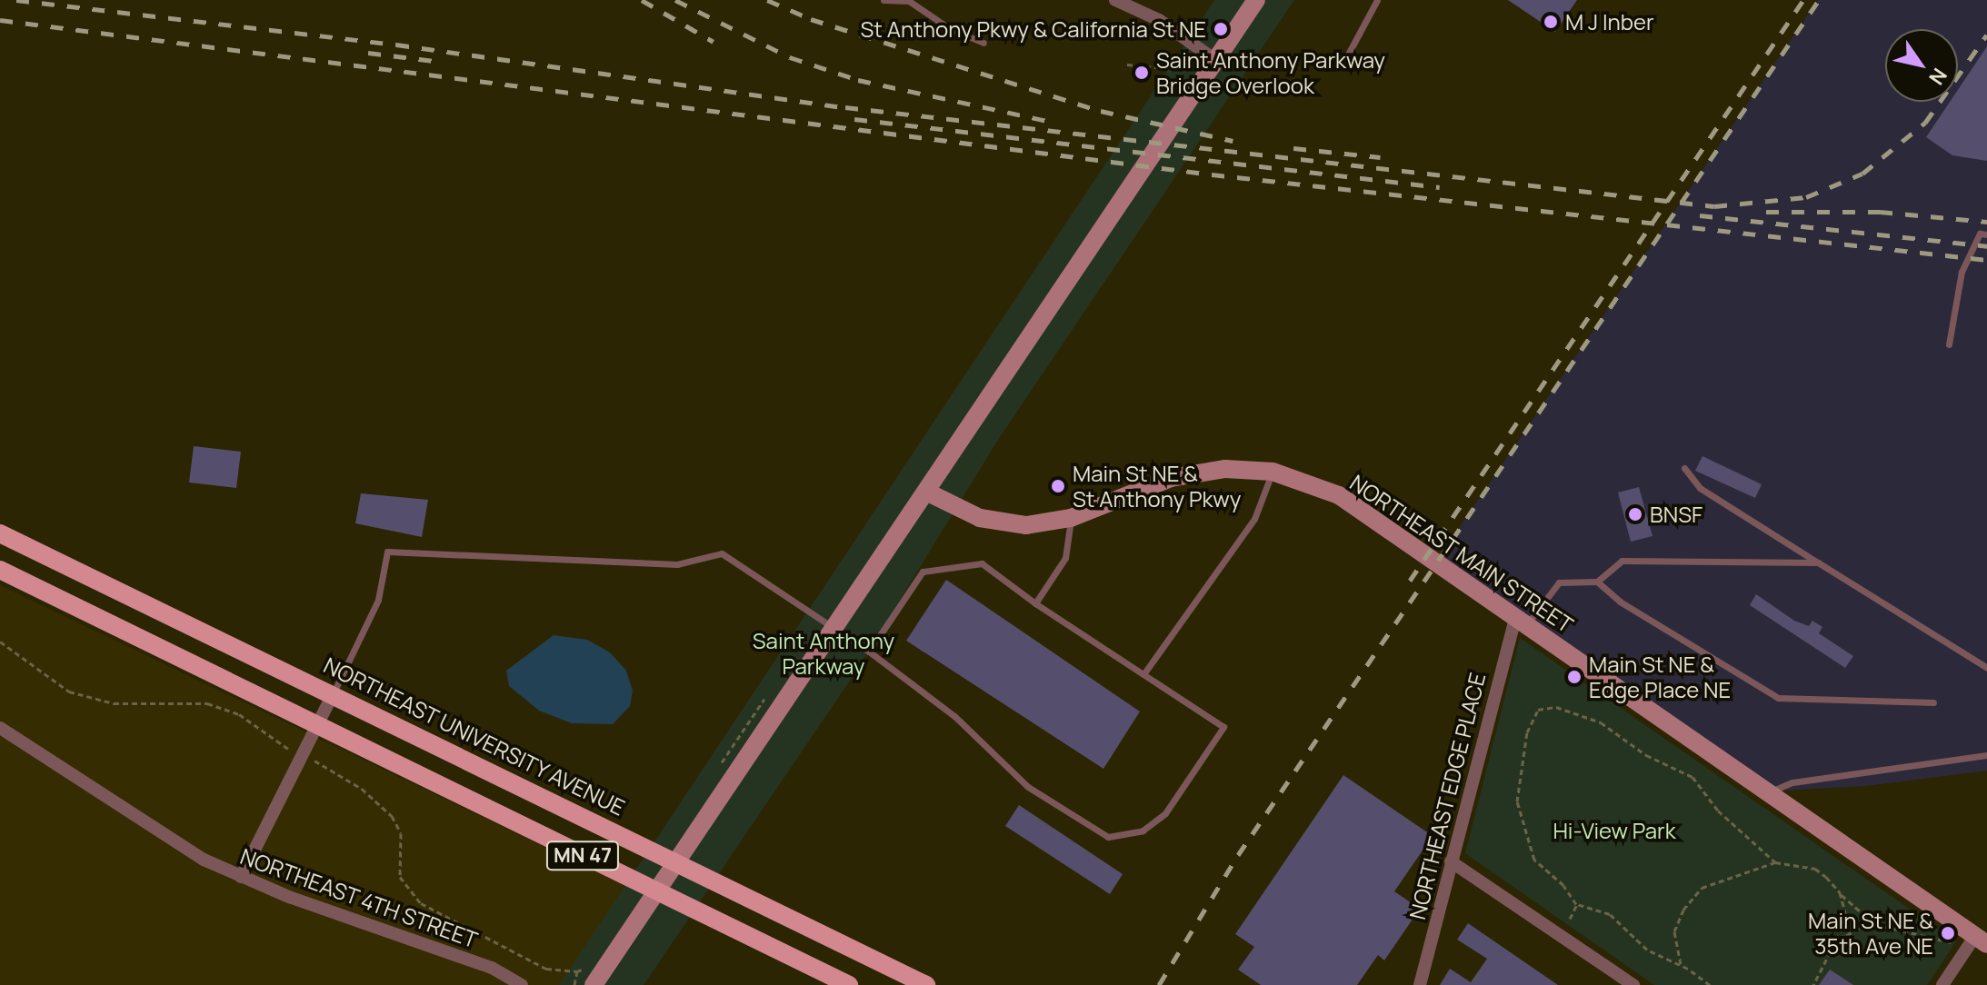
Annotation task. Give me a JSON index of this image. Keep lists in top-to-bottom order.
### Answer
{
  "streets": {
    "main road": ["NORTHEAST UNIVERSITY AVENUE", "MN 47"],
    "street": ["NORTHEAST MAIN STREET", "NORTHEAST EDGE PLACE", "NORTHEAST 4TH STREET"]
  },
  "crossings": [
    ["NORTHEAST MAIN STREET", "NORTHEAST EDGE PLACE"]
  ],
  "parks": ["Saint Anthony Parkway", "Hi-View Park"],
  "places": [
    "M J Inber",
    "St Anthony Pkwy & California St NE",
    "Saint Anthony Parkway Bridge Overlook",
    "Main St NE & St Anthony Pkwy",
    "BNSF",
    "Main St NE & Edge Place NE",
    "Main St NE & 35th Ave NE"
  ],
  "north": "bottom right"
}
